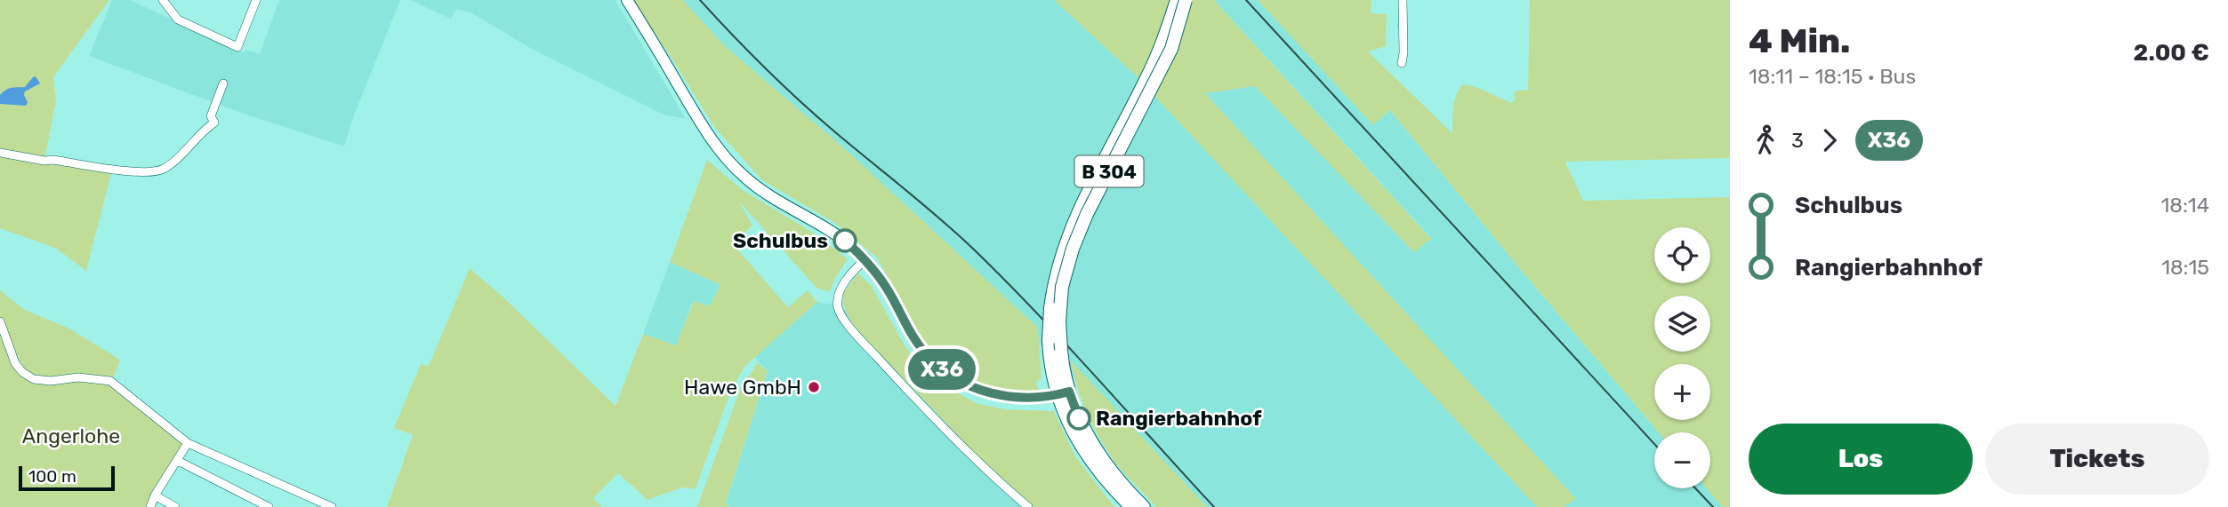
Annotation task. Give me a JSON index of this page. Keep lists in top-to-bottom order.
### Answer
{
  "streets": {
    "main road": ["B 304"]
  },
  "parks": ["Angerlohe"],
  "places": ["Schulbus", "Hawe GmbH", "Rangierbahnhof"],
  "lines": ["bus line X36"],
  "scale_bar": "100 m",
  "page": {
    "on_map": "X36",
    "heading": ["4 Min.", "18:11 – 18:15 · Bus", "2.00 €"],
    "legs": ["3", "X36"],
    "list": [
      {
        "name": "Schulbus",
        "value": "18:14"
      },
      {
        "name": "Rangierbahnhof",
        "value": "18:15"
      }
    ],
    "map_buttons": ["+", "−"],
    "buttons": ["Los", "Tickets"],
    "scale": "100 m"
  }
}
